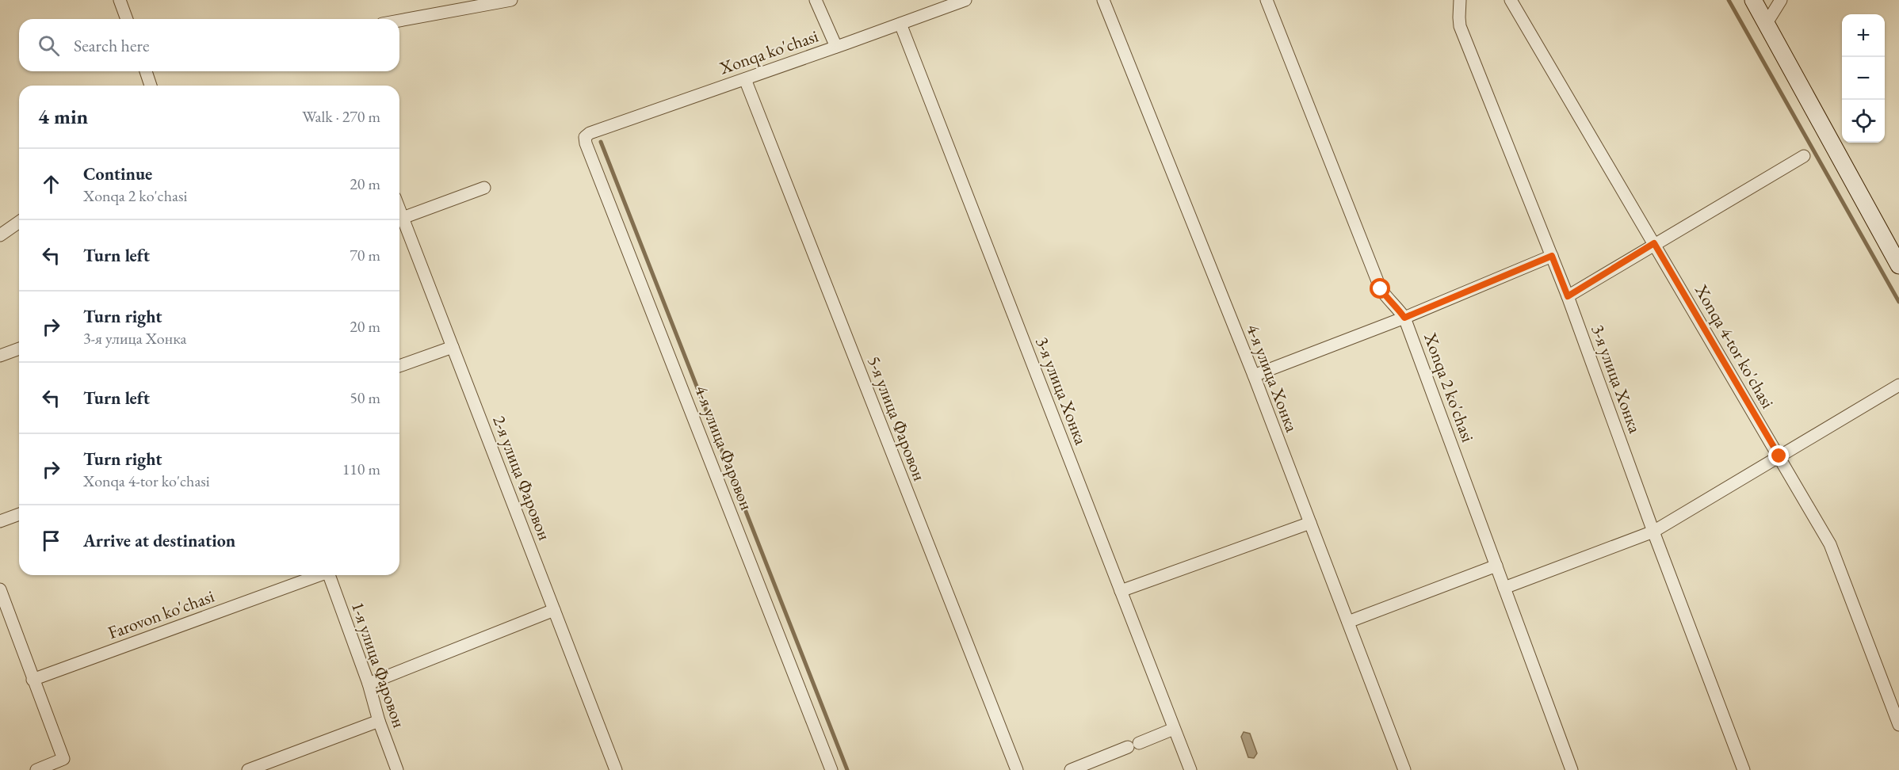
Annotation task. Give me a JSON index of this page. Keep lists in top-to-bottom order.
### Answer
{
  "streets": {
    "street": [
      "Xonqa ko'chasi",
      "Xonqa 4-tor ko'chasi",
      "4-я улица Хонка",
      "3-я улица Хонка",
      "Xonqa 2 ko'chasi",
      "5-я улица Фаровон",
      "4-я улица Фаровон",
      "2-я улица Фаровон",
      "Farovon ko'chasi",
      "1-я улица Фаровон"
    ]
  },
  "crossings": [
    ["Xonqa ko'chasi", "3-я улица Хонка"],
    ["Xonqa ko'chasi", "5-я улица Фаровон"],
    ["Xonqa ko'chasi", "4-я улица Фаровон"]
  ],
  "page": {
    "map_buttons": ["+", "−"],
    "search": "Search here",
    "heading": ["4 min", "Walk · 270 m"],
    "list": [
      ["Continue", "Xonqa 2 ko'chasi", "20 m"],
      ["Turn left", "70 m"],
      ["Turn right", "3-я улица Хонка", "20 m"],
      ["Turn left", "50 m"],
      ["Turn right", "Xonqa 4-tor ko'chasi", "110 m"],
      "Arrive at destination"
    ]
  }
}
